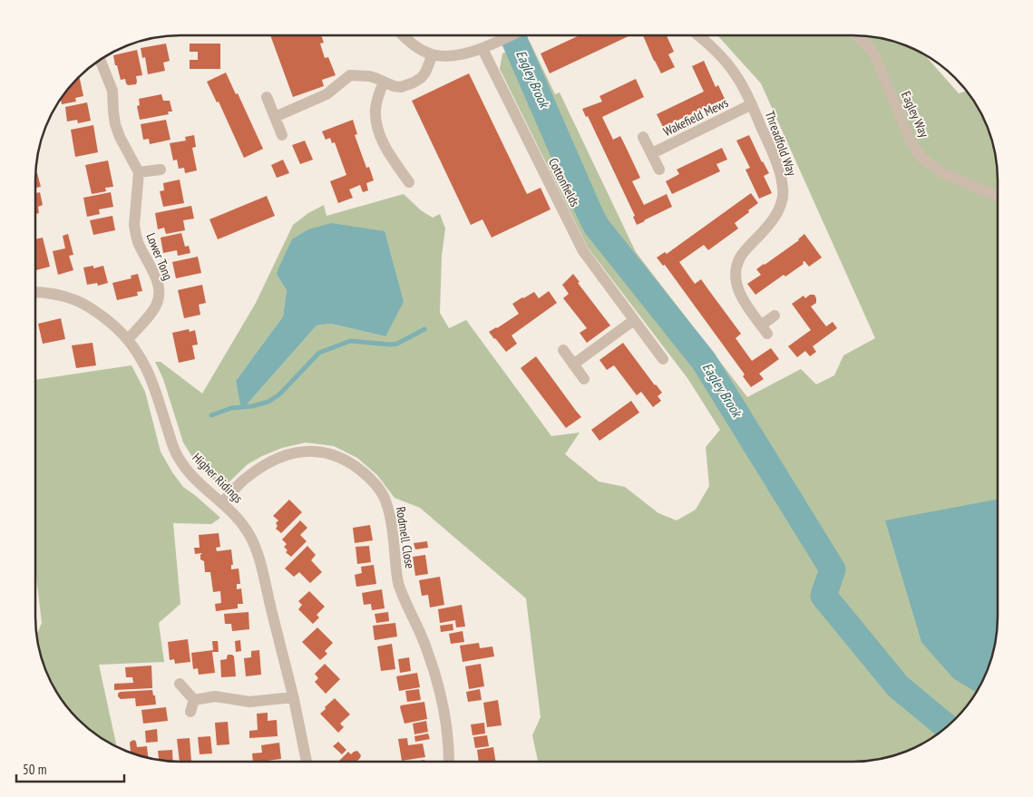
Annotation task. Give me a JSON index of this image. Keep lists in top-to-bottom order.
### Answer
{
  "streets": {
    "street": [
      "Eagley Way",
      "Wakefield Mews",
      "Threadfold Way",
      "Cottonfields",
      "Lower Tong",
      "Higher Ridings",
      "Rodmell Close"
    ]
  },
  "crossings": [
    ["Wakefield Mews", "Threadfold Way"],
    ["Lower Tong", "Higher Ridings"],
    ["Higher Ridings", "Rodmell Close"]
  ],
  "water": ["Eagley Brook"],
  "scale_bar": "50 m"
}
